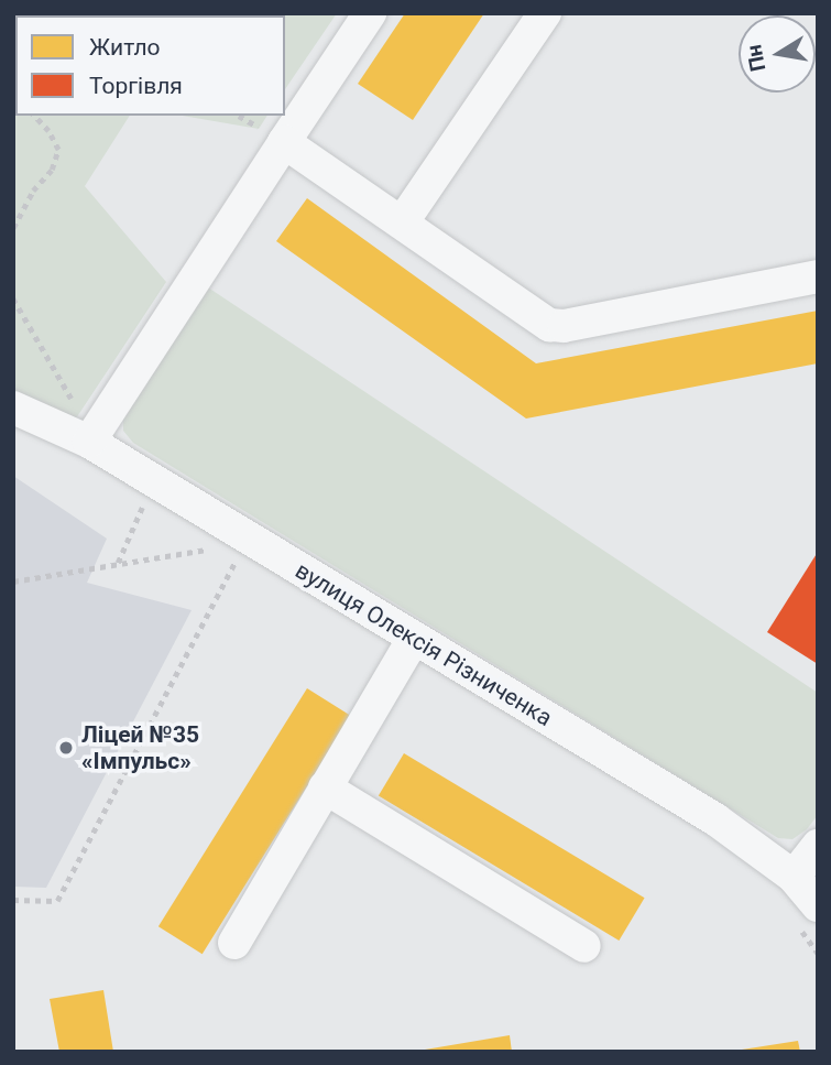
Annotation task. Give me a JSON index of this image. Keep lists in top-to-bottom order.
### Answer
{
  "streets": {
    "street": ["вулиця Олексія Різниченка"]
  },
  "places": ["Ліцей №35 «Імпульс»"],
  "legend": ["Житло", "Торгівля"],
  "north": "left"
}
